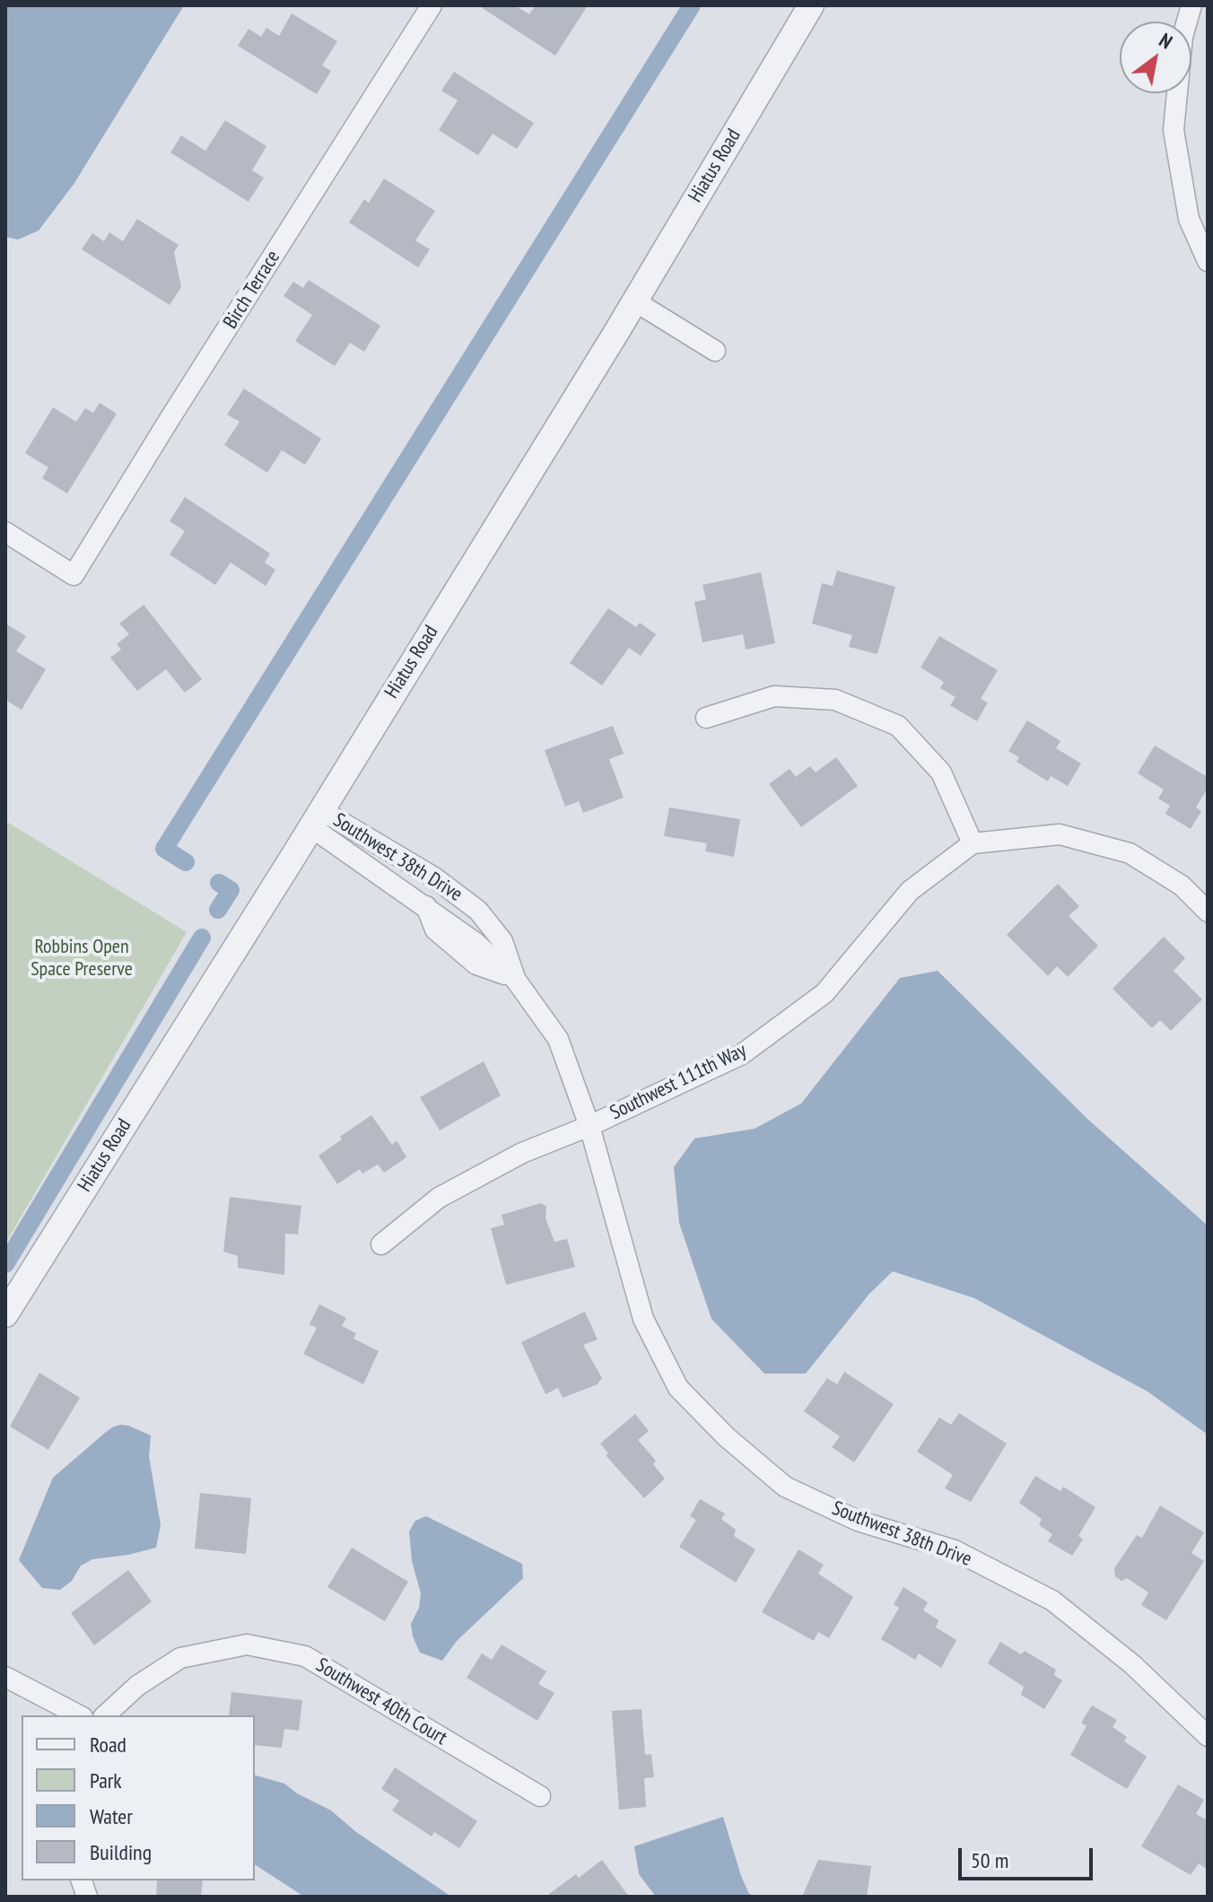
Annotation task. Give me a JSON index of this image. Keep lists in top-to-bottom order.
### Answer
{
  "streets": {
    "street": [
      "Hiatus Road",
      "Birch Terrace",
      "Southwest 38th Drive",
      "Southwest 111th Way",
      "Southwest 40th Court"
    ]
  },
  "crossings": [
    ["Hiatus Road", "Southwest 38th Drive"],
    ["Southwest 38th Drive", "Southwest 111th Way"]
  ],
  "parks": ["Robbins Open Space Preserve"],
  "legend": [
    "Road",
    "Park",
    "Water",
    "Building"
  ],
  "scale_bar": "50 m",
  "north": "top right"
}
